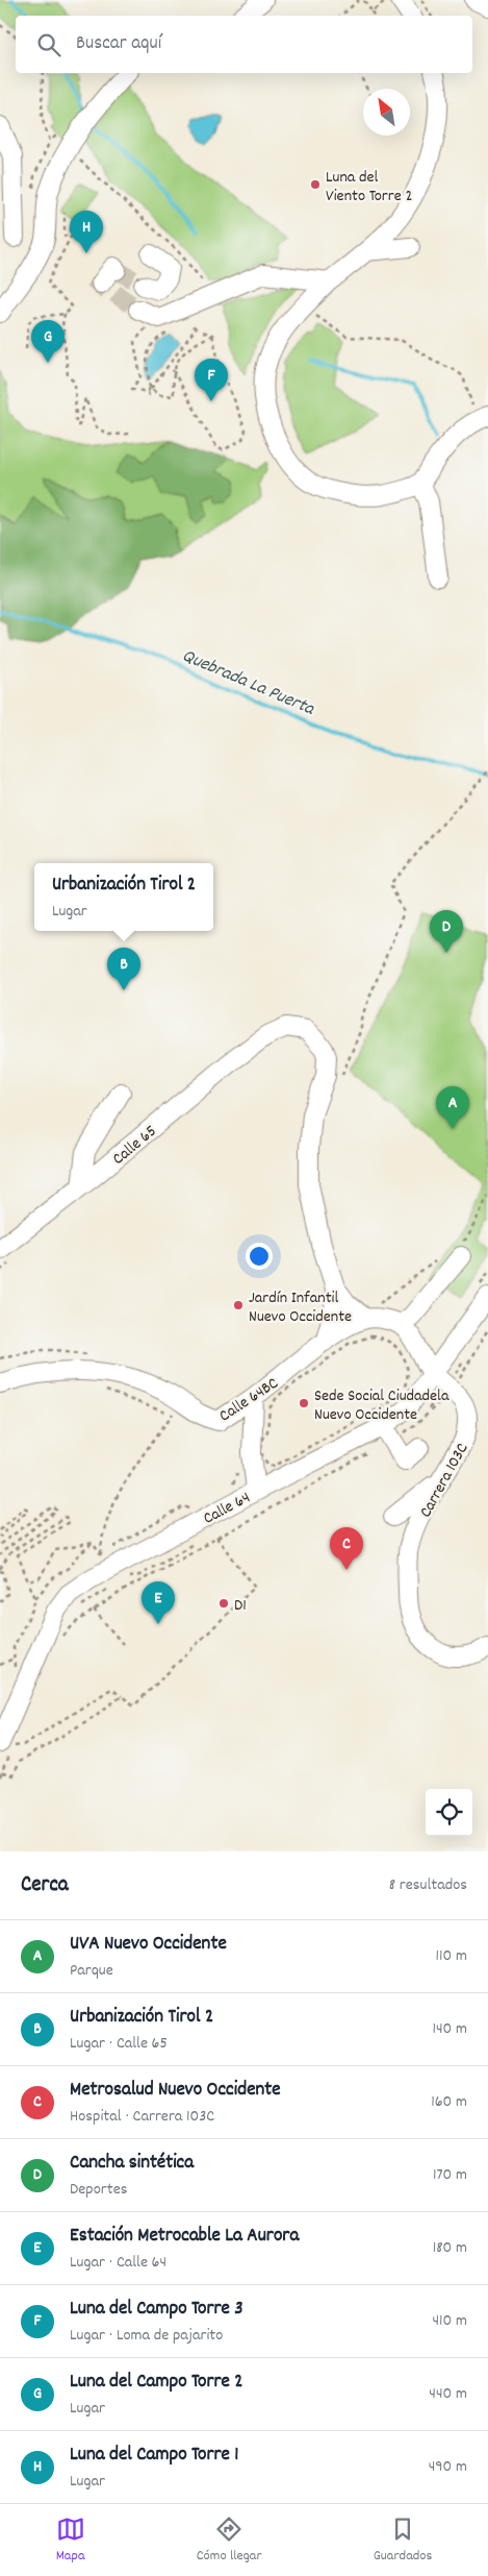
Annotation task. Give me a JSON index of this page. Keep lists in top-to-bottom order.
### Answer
{
  "streets": {
    "street": [
      "Calle 65",
      "Calle 64BC",
      "Carrera 103C",
      "Calle 64"
    ]
  },
  "crossings": [
    ["Carrera 103C", "Calle 64"]
  ],
  "water": ["Quebrada La Puerta"],
  "places": [
    "Luna del Viento Torre 2",
    "Jardín Infantil Nuevo Occidente",
    "Sede Social Ciudadela Nuevo Occidente",
    "D1"
  ],
  "north": "top left",
  "page": {
    "search": "Buscar aquí",
    "pins": [
      "H",
      "G",
      "F",
      "D",
      "B",
      "A",
      "C",
      "E"
    ],
    "popup": ["Urbanización Tirol 2", "Lugar"],
    "heading": ["Cerca", "8 resultados"],
    "list": [
      {
        "mark": "A",
        "name": "UVA Nuevo Occidente",
        "note": "Parque",
        "value": "110 m"
      },
      {
        "mark": "B",
        "name": "Urbanización Tirol 2",
        "note": "Lugar · Calle 65",
        "value": "140 m"
      },
      {
        "mark": "C",
        "name": "Metrosalud Nuevo Occidente",
        "note": "Hospital · Carrera 103C",
        "value": "160 m"
      },
      {
        "mark": "D",
        "name": "Cancha sintética",
        "note": "Deportes",
        "value": "170 m"
      },
      {
        "mark": "E",
        "name": "Estación Metrocable La Aurora",
        "note": "Lugar · Calle 64",
        "value": "180 m"
      },
      {
        "mark": "F",
        "name": "Luna del Campo Torre 3",
        "note": "Lugar · Loma de pajarito",
        "value": "410 m"
      },
      {
        "mark": "G",
        "name": "Luna del Campo Torre 2",
        "note": "Lugar",
        "value": "440 m"
      },
      {
        "mark": "H",
        "name": "Luna del Campo Torre 1",
        "note": "Lugar",
        "value": "490 m"
      }
    ],
    "nav": ["Mapa", "Cómo llegar", "Guardados"]
  }
}
